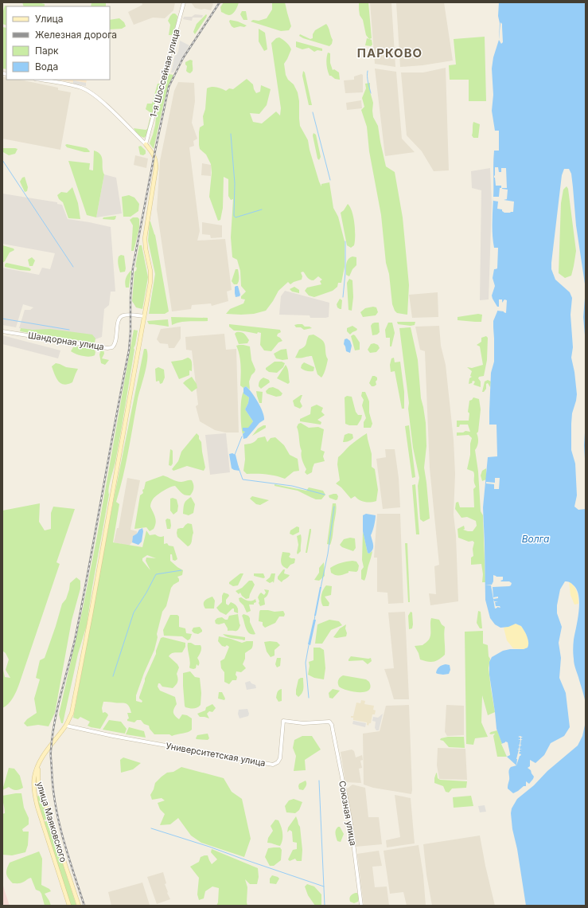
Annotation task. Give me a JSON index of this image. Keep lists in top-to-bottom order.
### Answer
{
  "streets": {
    "main road": ["улица Маяковского"],
    "street": [
      "1-я Шоссейная улица",
      "Шандорная улица",
      "Университетская улица",
      "Союзная улица"
    ]
  },
  "crossings": [
    ["Университетская улица", "Союзная улица"]
  ],
  "districts": ["ПАРКОВО"],
  "water": ["Волга"],
  "legend": [
    "Улица",
    "Железная дорога",
    "Парк",
    "Вода"
  ]
}
